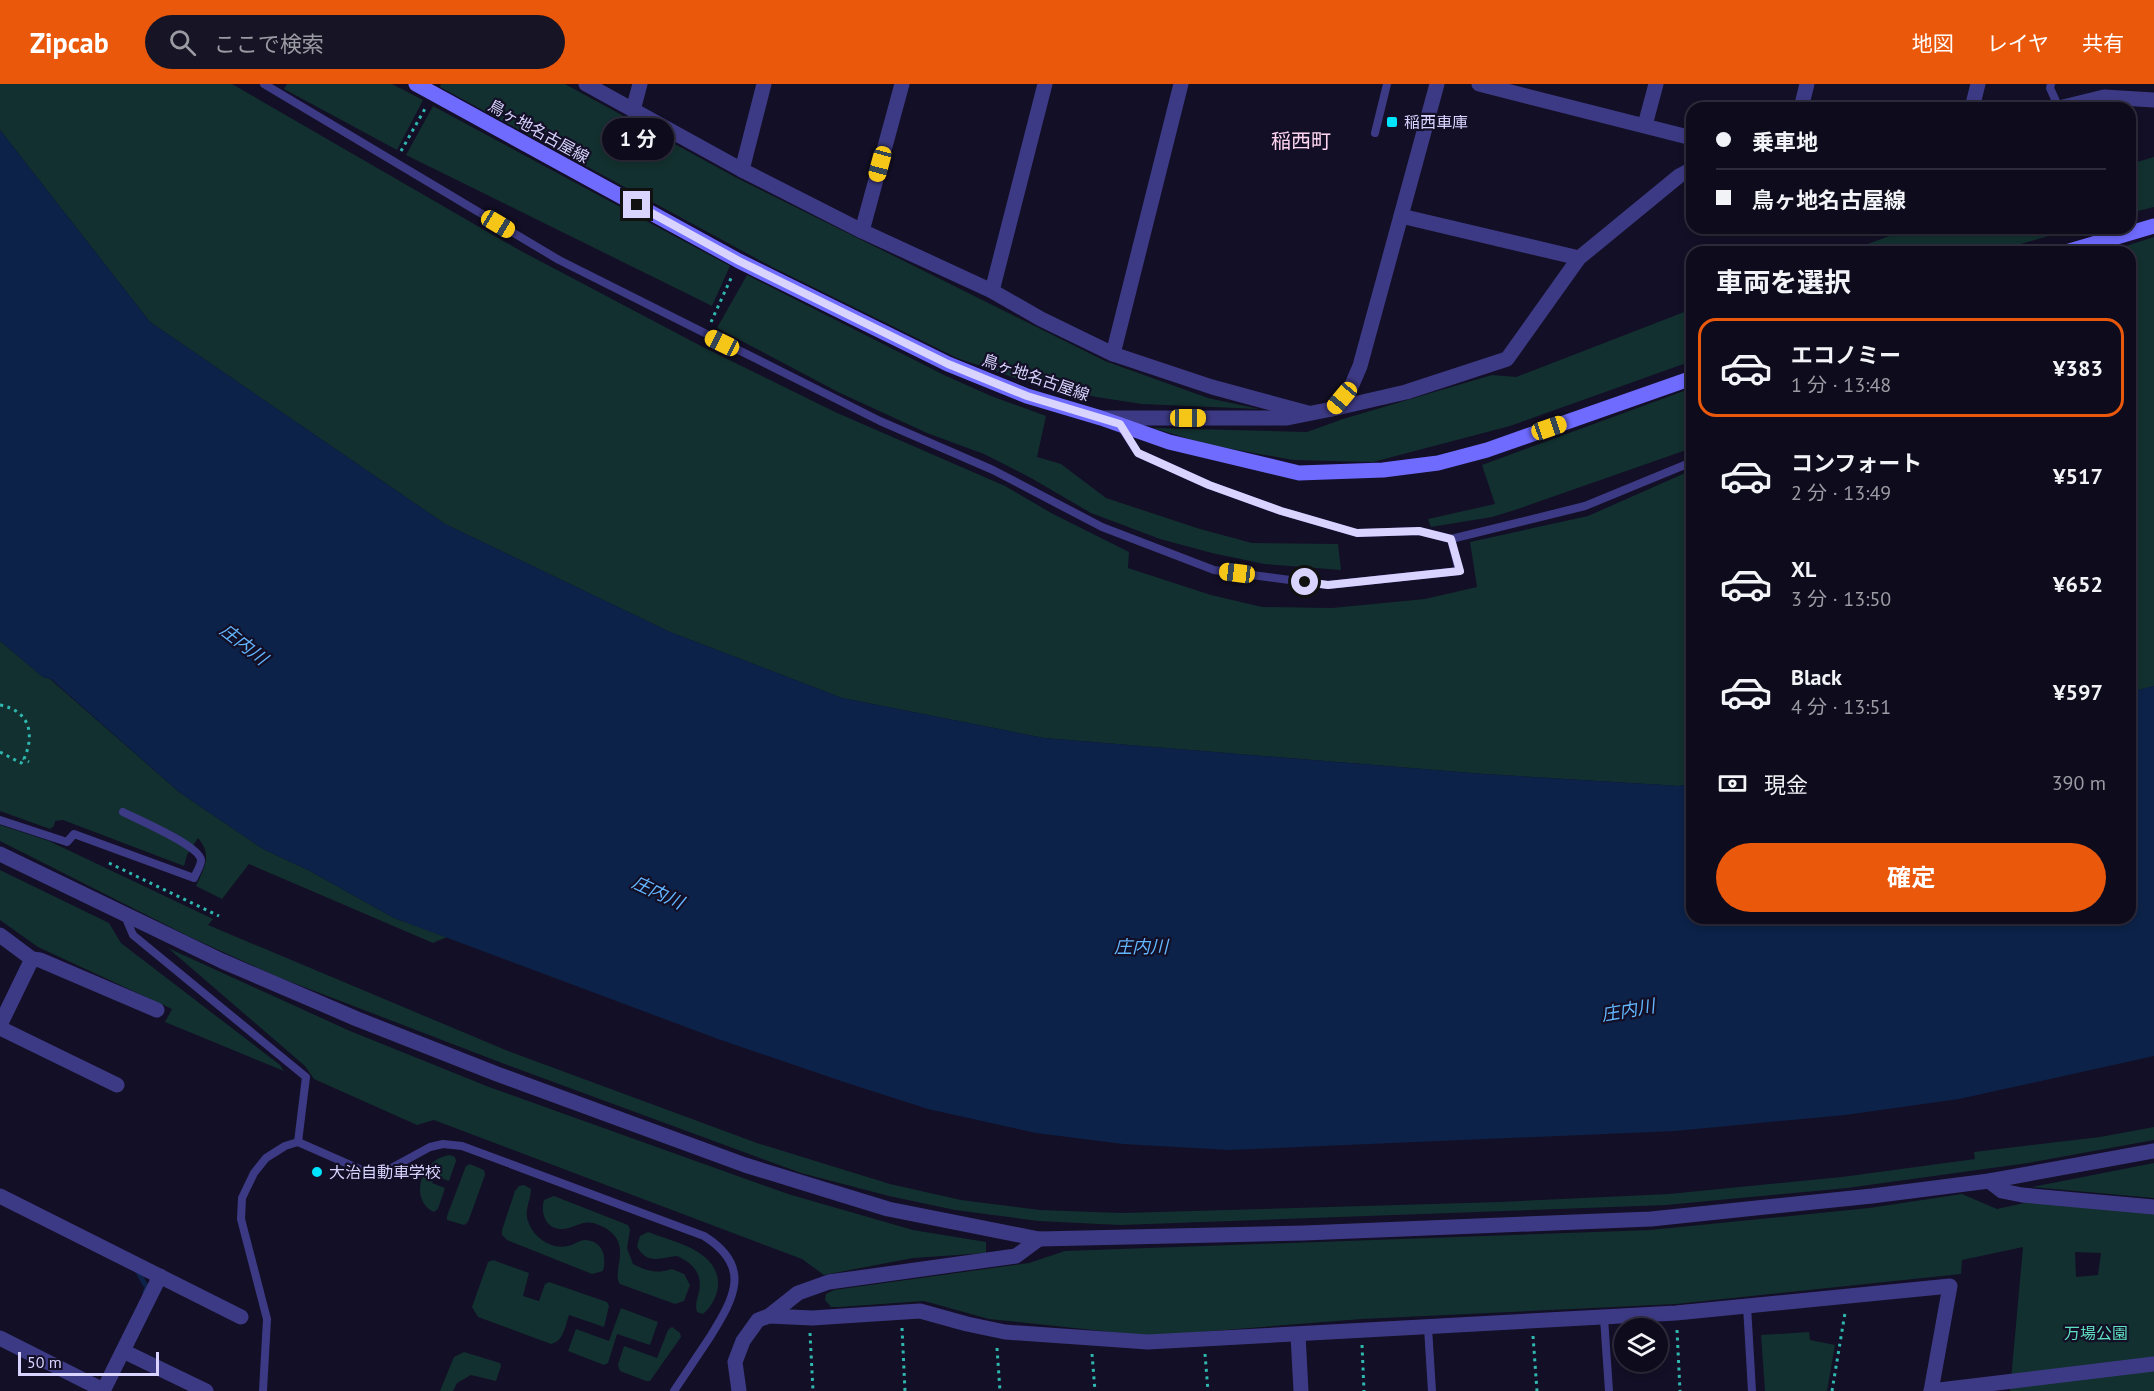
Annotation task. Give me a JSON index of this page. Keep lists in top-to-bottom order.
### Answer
{
  "streets": {
    "main road": ["鳥ヶ地名古屋線"]
  },
  "districts": ["稲西町"],
  "water": ["庄内川"],
  "parks": ["万場公園"],
  "places": {
    "transit": ["稲西車庫"],
    "other": ["大治自動車学校"]
  },
  "scale_bar": "50 m",
  "page": {
    "header": "Zipcab",
    "search": "ここで検索",
    "nav": ["地図", "レイヤ", "共有"],
    "banner": ["乗車地", "鳥ヶ地名古屋線"],
    "bubble": "1 分",
    "heading": "車両を選択",
    "list": [
      {
        "name": "エコノミー",
        "note": "1 分 · 13:48",
        "value": "¥383"
      },
      {
        "name": "コンフォート",
        "note": "2 分 · 13:49",
        "value": "¥517"
      },
      {
        "name": "XL",
        "note": "3 分 · 13:50",
        "value": "¥652"
      },
      {
        "name": "Black",
        "note": "4 分 · 13:51",
        "value": "¥597"
      }
    ],
    "pay": ["現金", "390 m"],
    "buttons": "確定",
    "scale": "50 m"
  }
}
